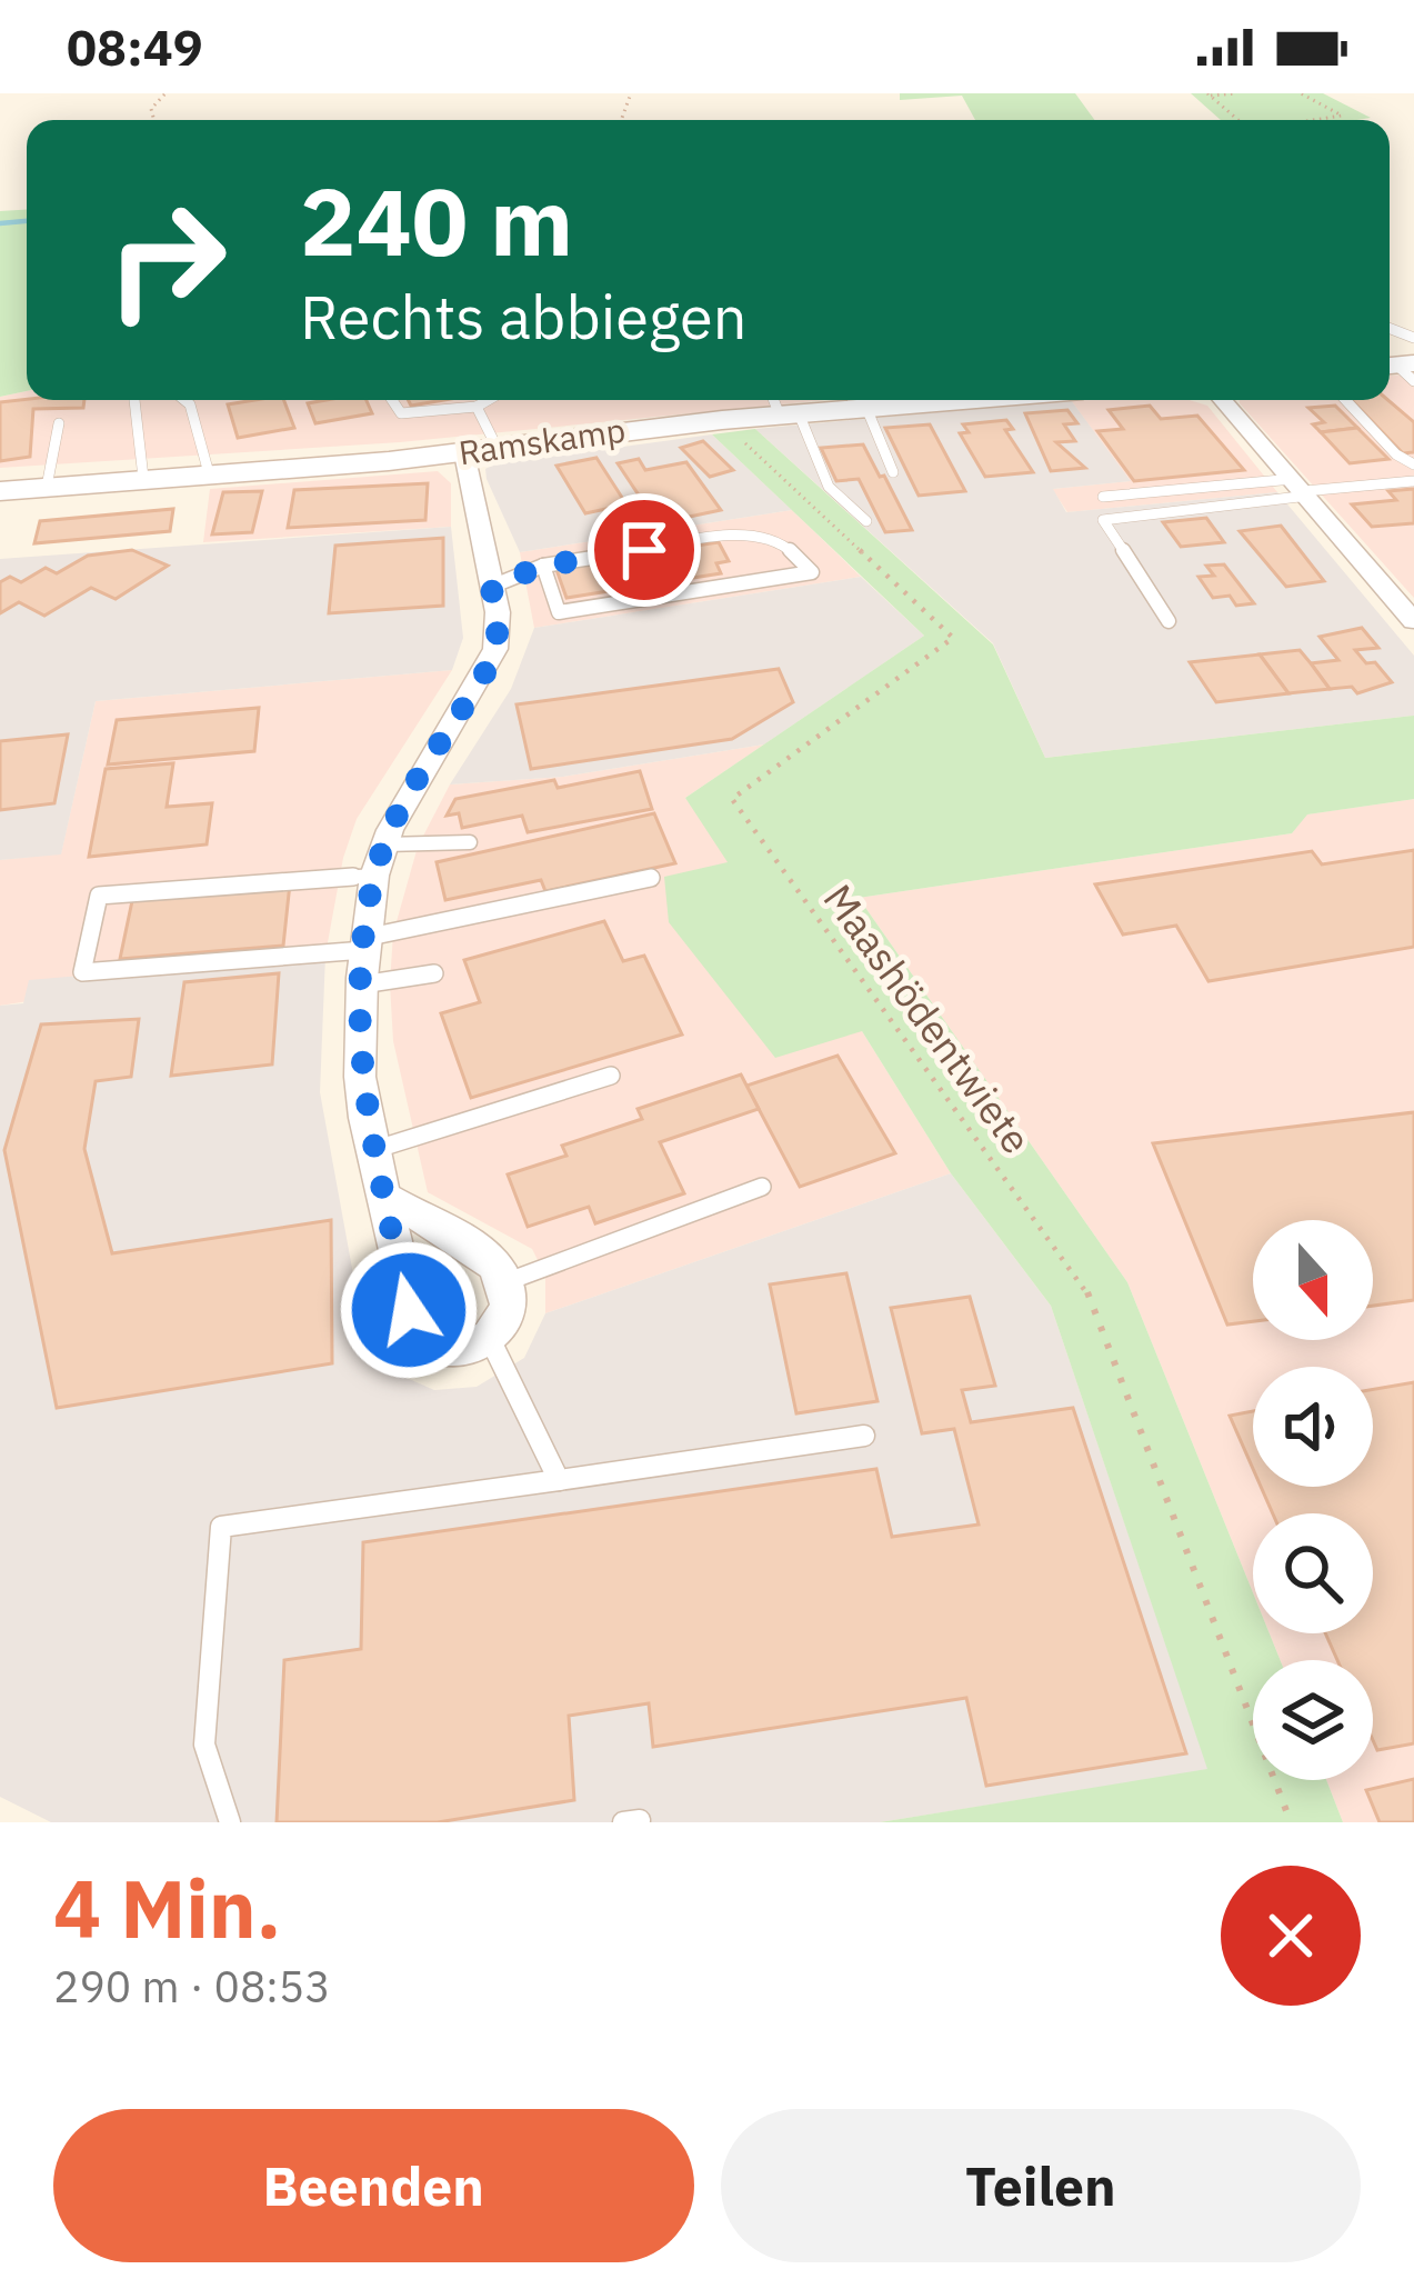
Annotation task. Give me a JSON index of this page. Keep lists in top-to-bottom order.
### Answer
{
  "streets": {
    "street": ["Ramskamp"],
    "path": ["Maashödentwiete"]
  },
  "crossings": [
    ["Ramskamp", "Maashödentwiete"]
  ],
  "north": "bottom",
  "page": {
    "status": "08:49",
    "turn": ["240 m", "Rechts abbiegen"],
    "heading": ["4 Min.", "290 m · 08:53"],
    "buttons": ["Beenden", "Teilen"]
  }
}
